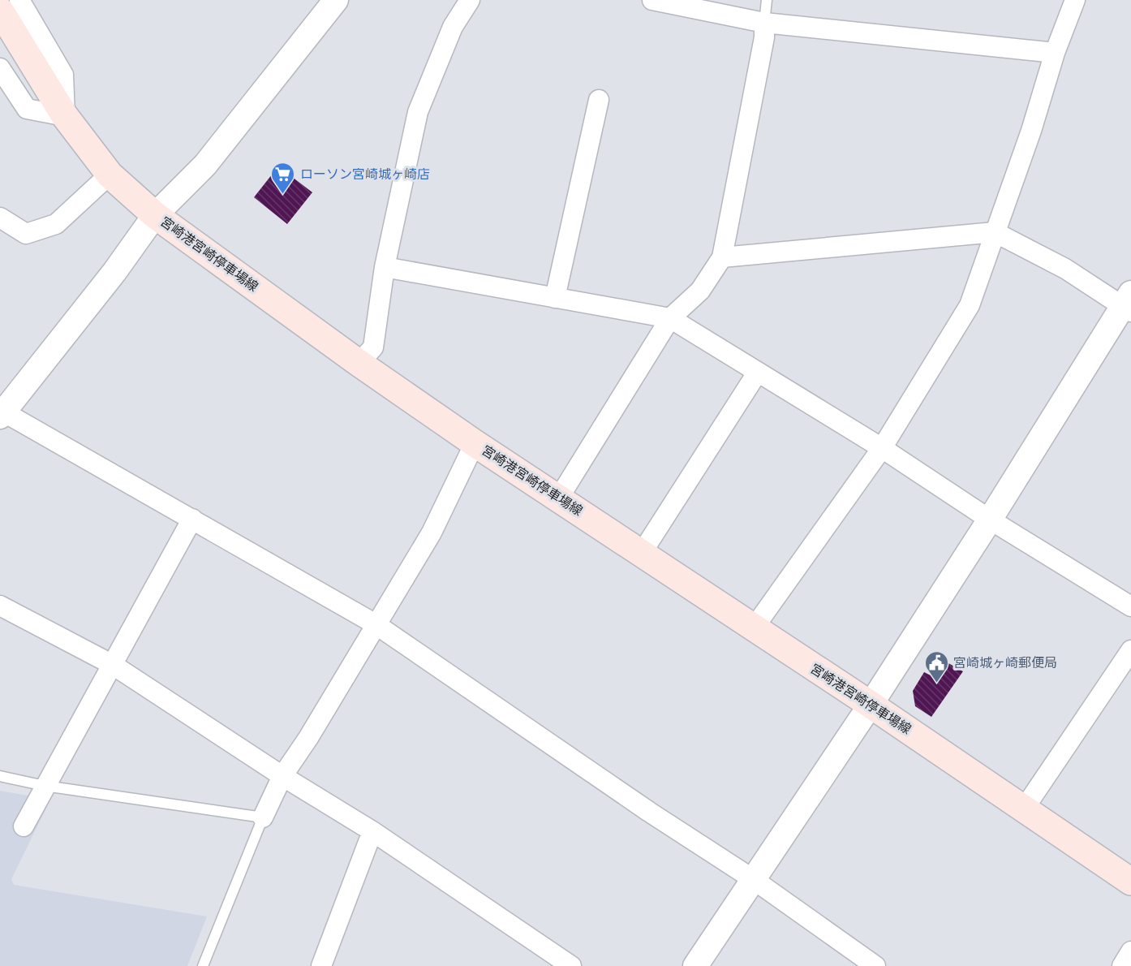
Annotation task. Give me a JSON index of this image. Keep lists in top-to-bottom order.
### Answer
{
  "streets": {
    "main road": ["宮崎港宮崎停車場線"]
  },
  "places": {
    "supermarket": ["ローソン宮崎城ヶ崎店"],
    "public building": ["宮崎城ヶ崎郵便局"]
  }
}
